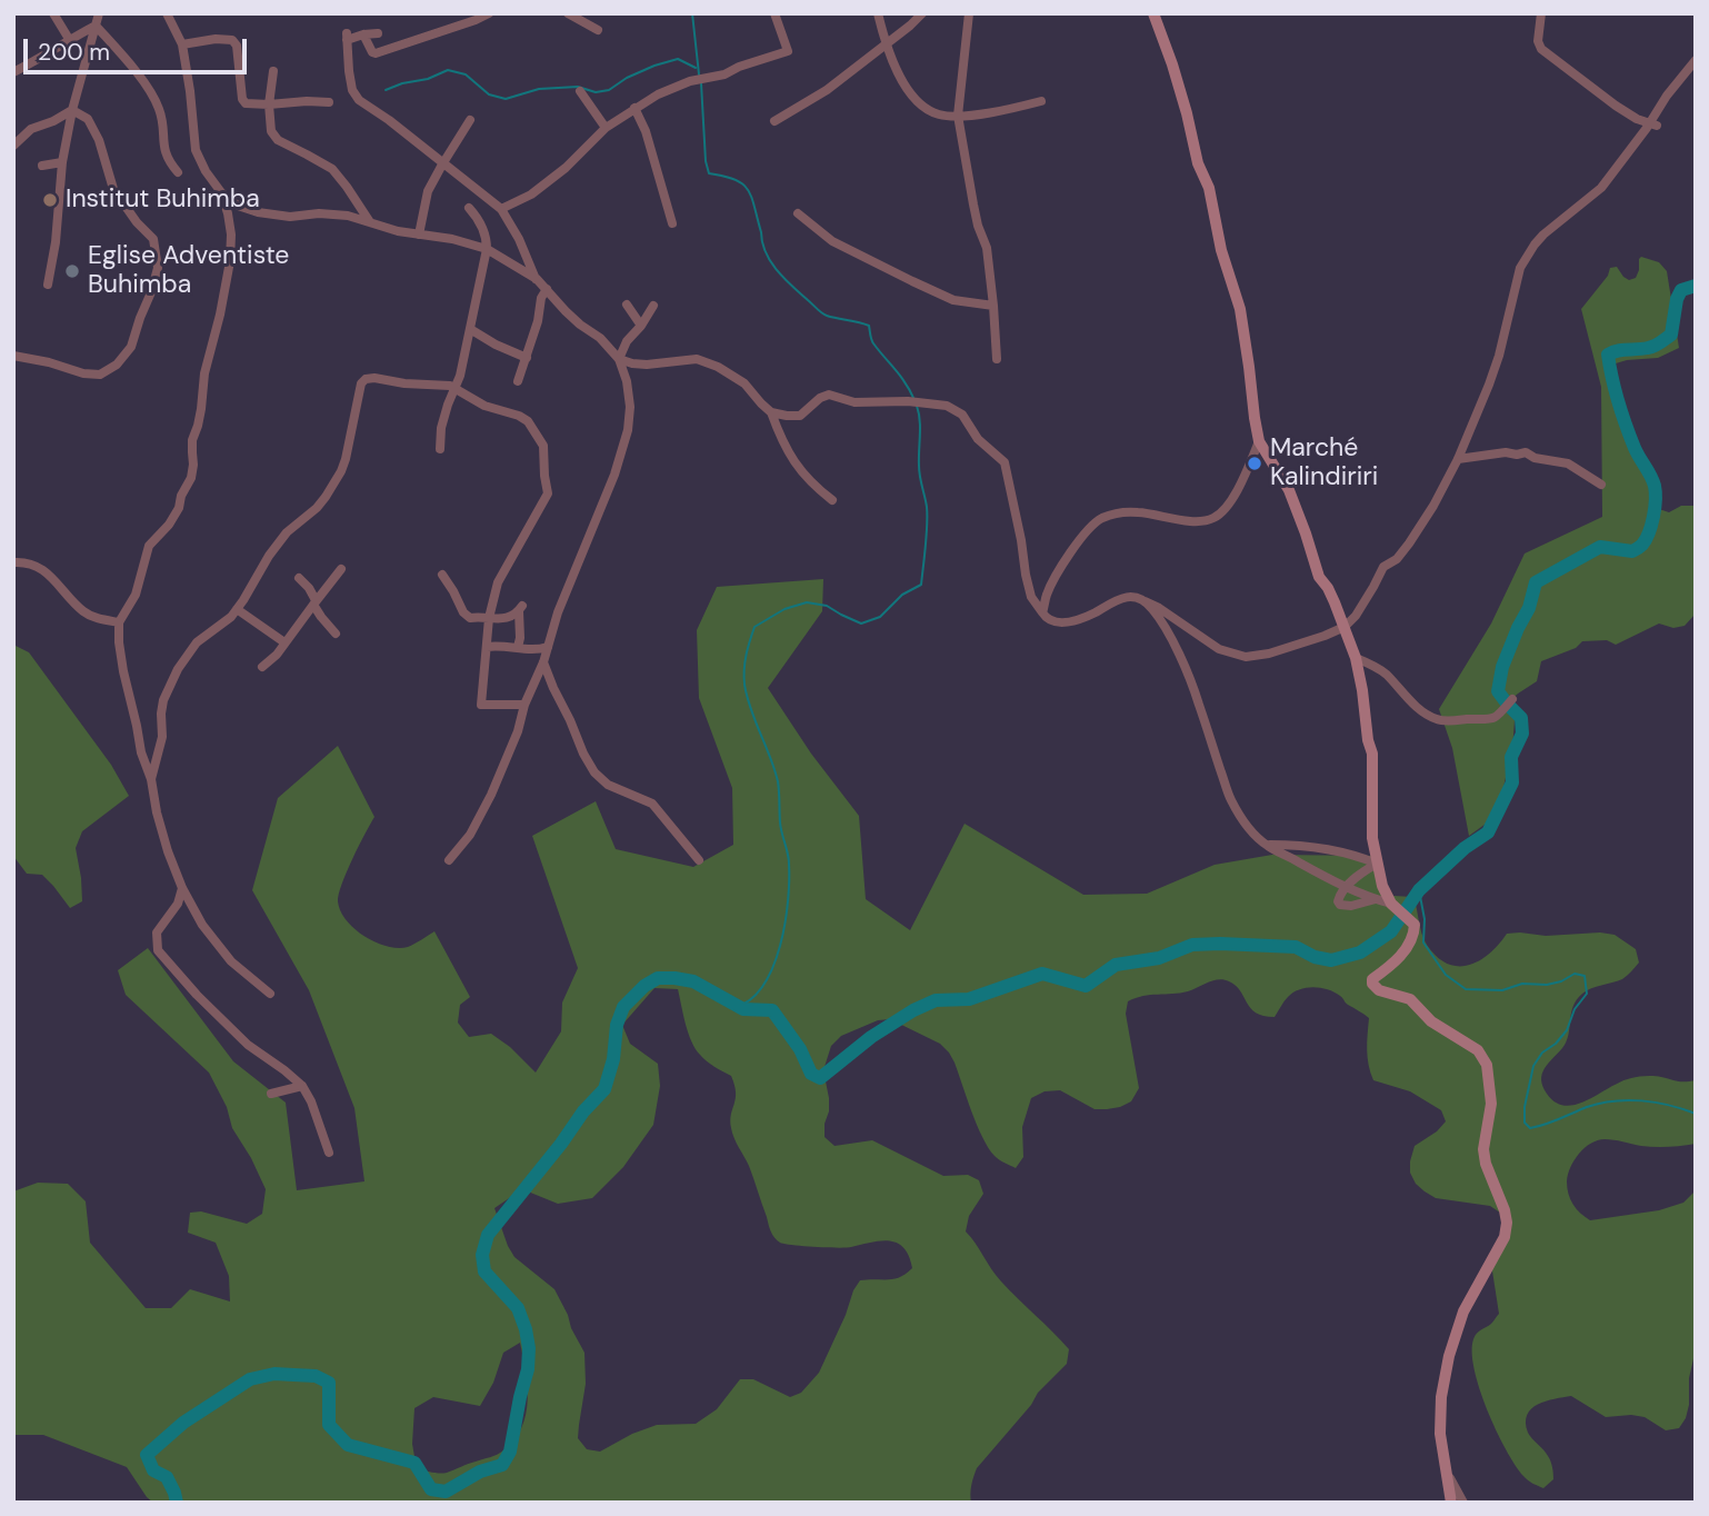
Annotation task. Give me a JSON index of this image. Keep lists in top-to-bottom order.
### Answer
{
  "places": ["Institut Buhimba", "Eglise Adventiste Buhimba", "Marché Kalindiriri"],
  "scale_bar": "200 m"
}
